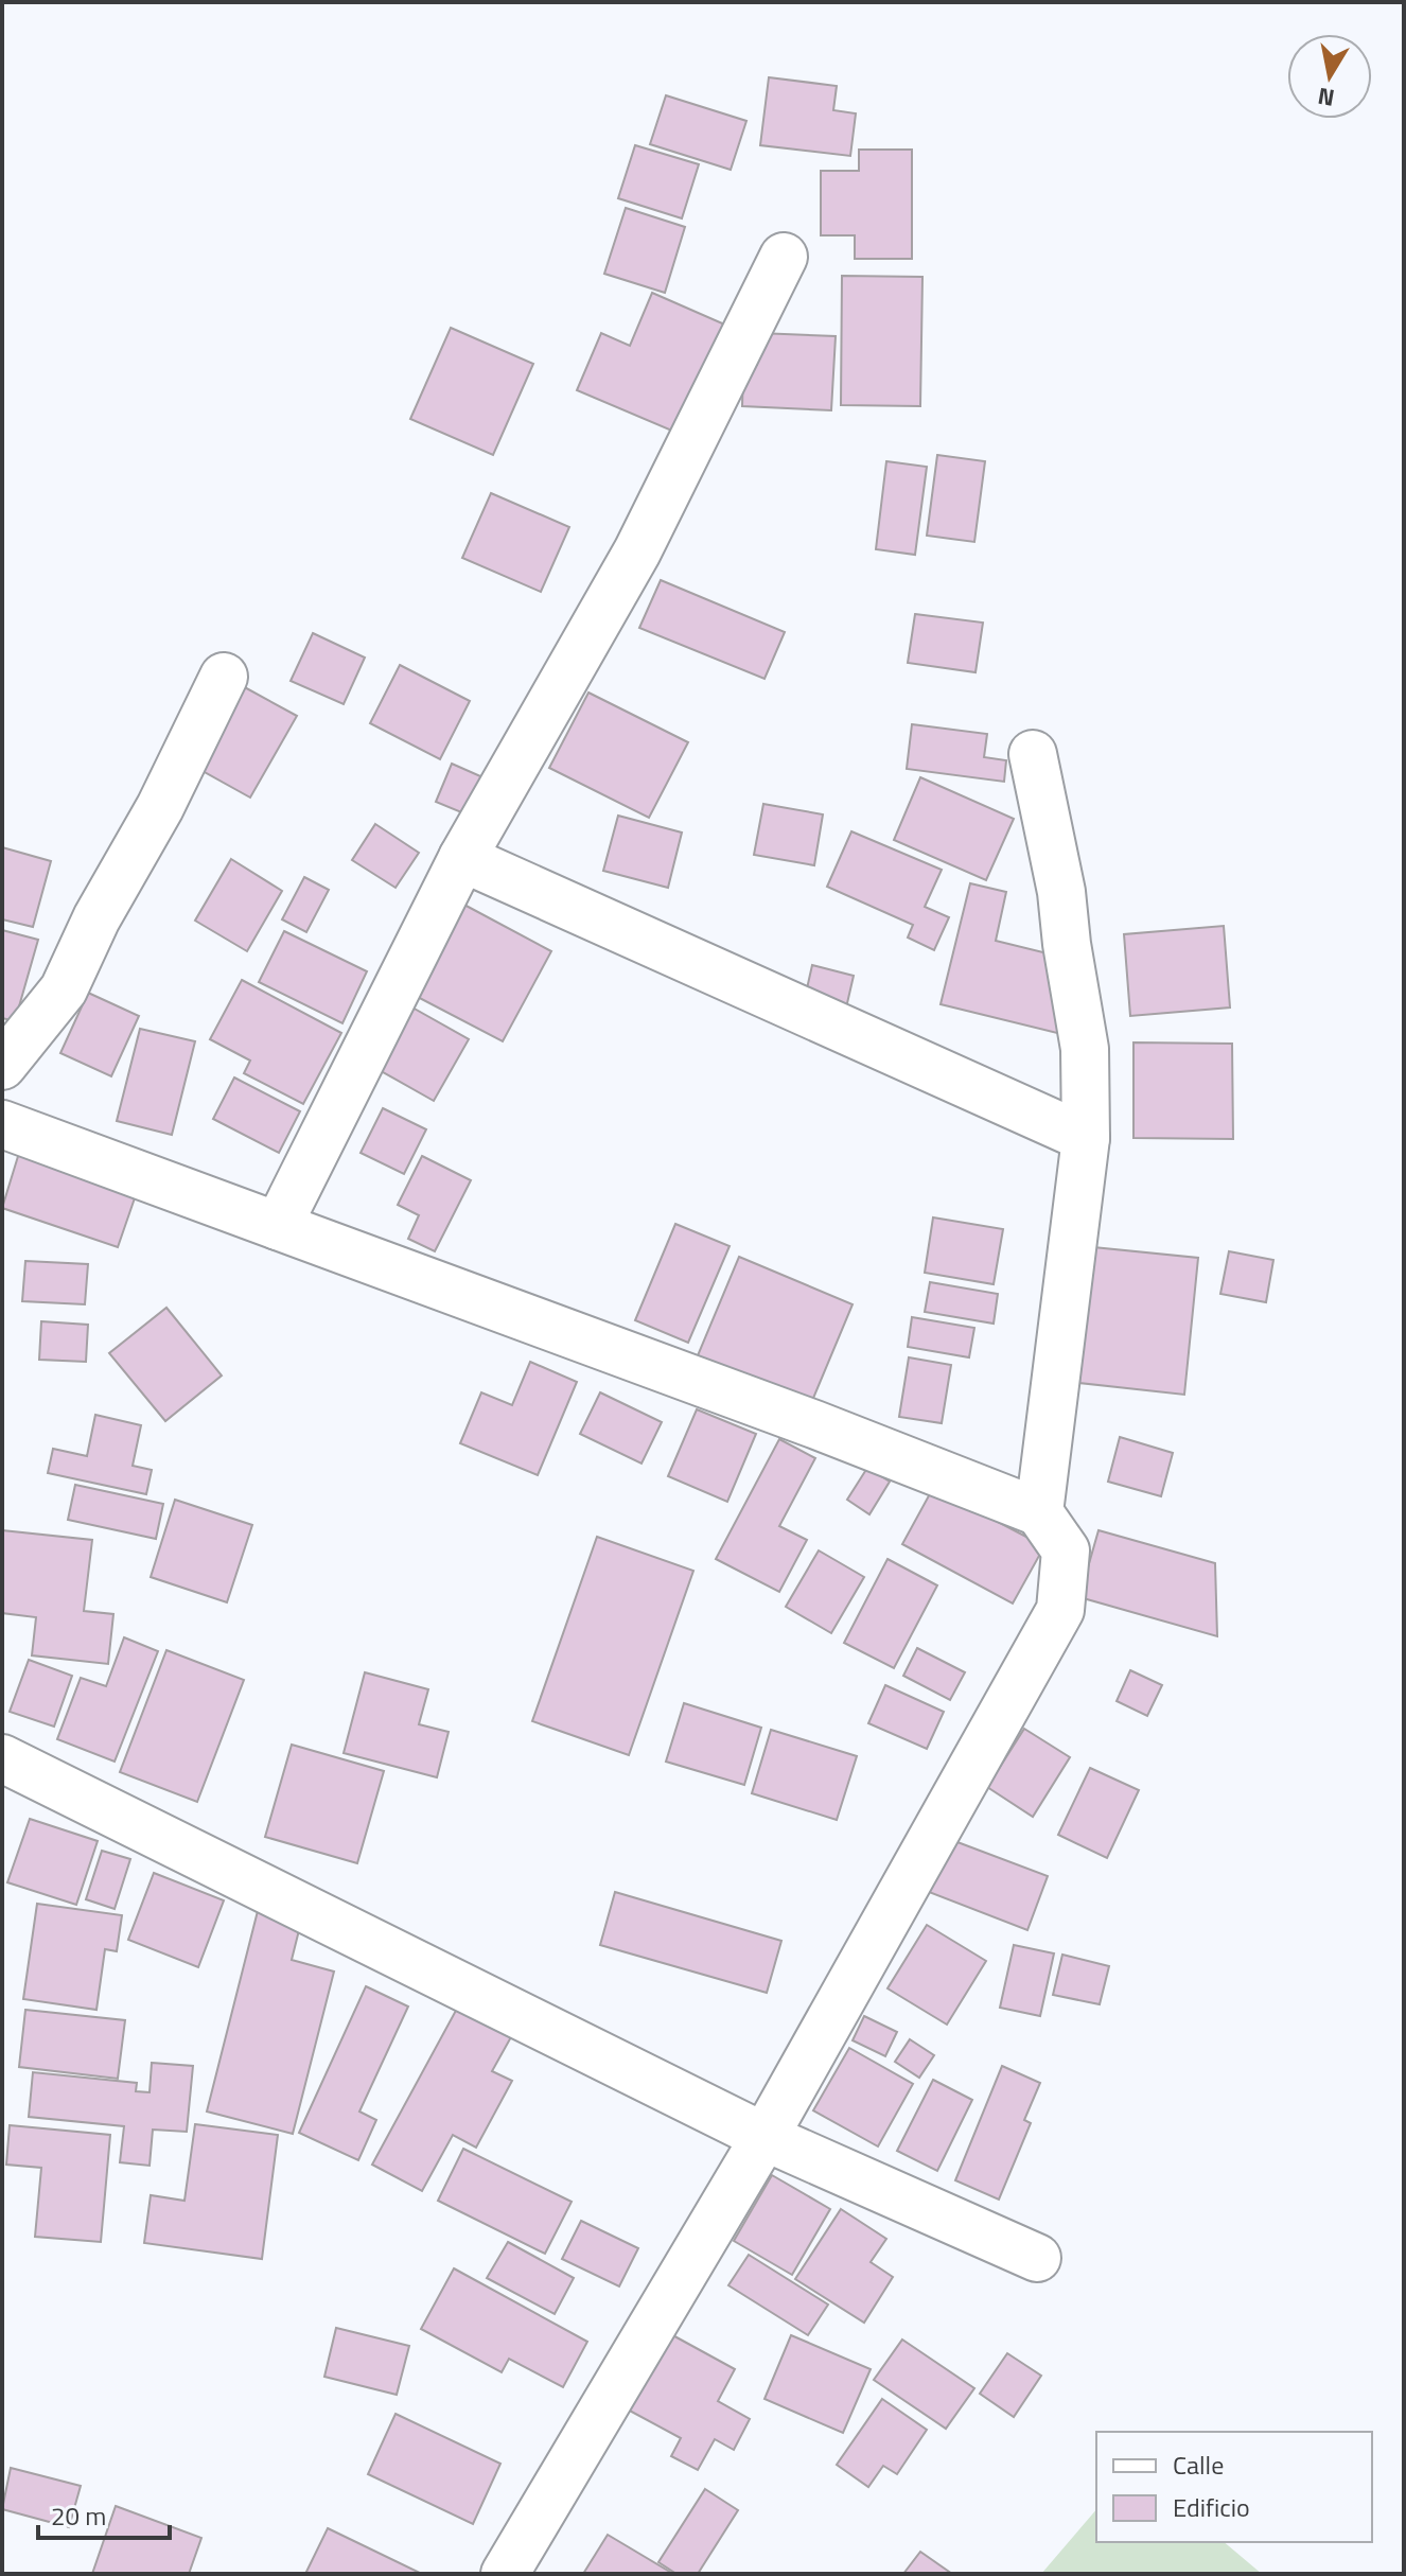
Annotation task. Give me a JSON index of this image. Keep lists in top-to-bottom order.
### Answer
{
  "legend": ["Calle", "Edificio"],
  "scale_bar": "20 m",
  "north": "bottom"
}
